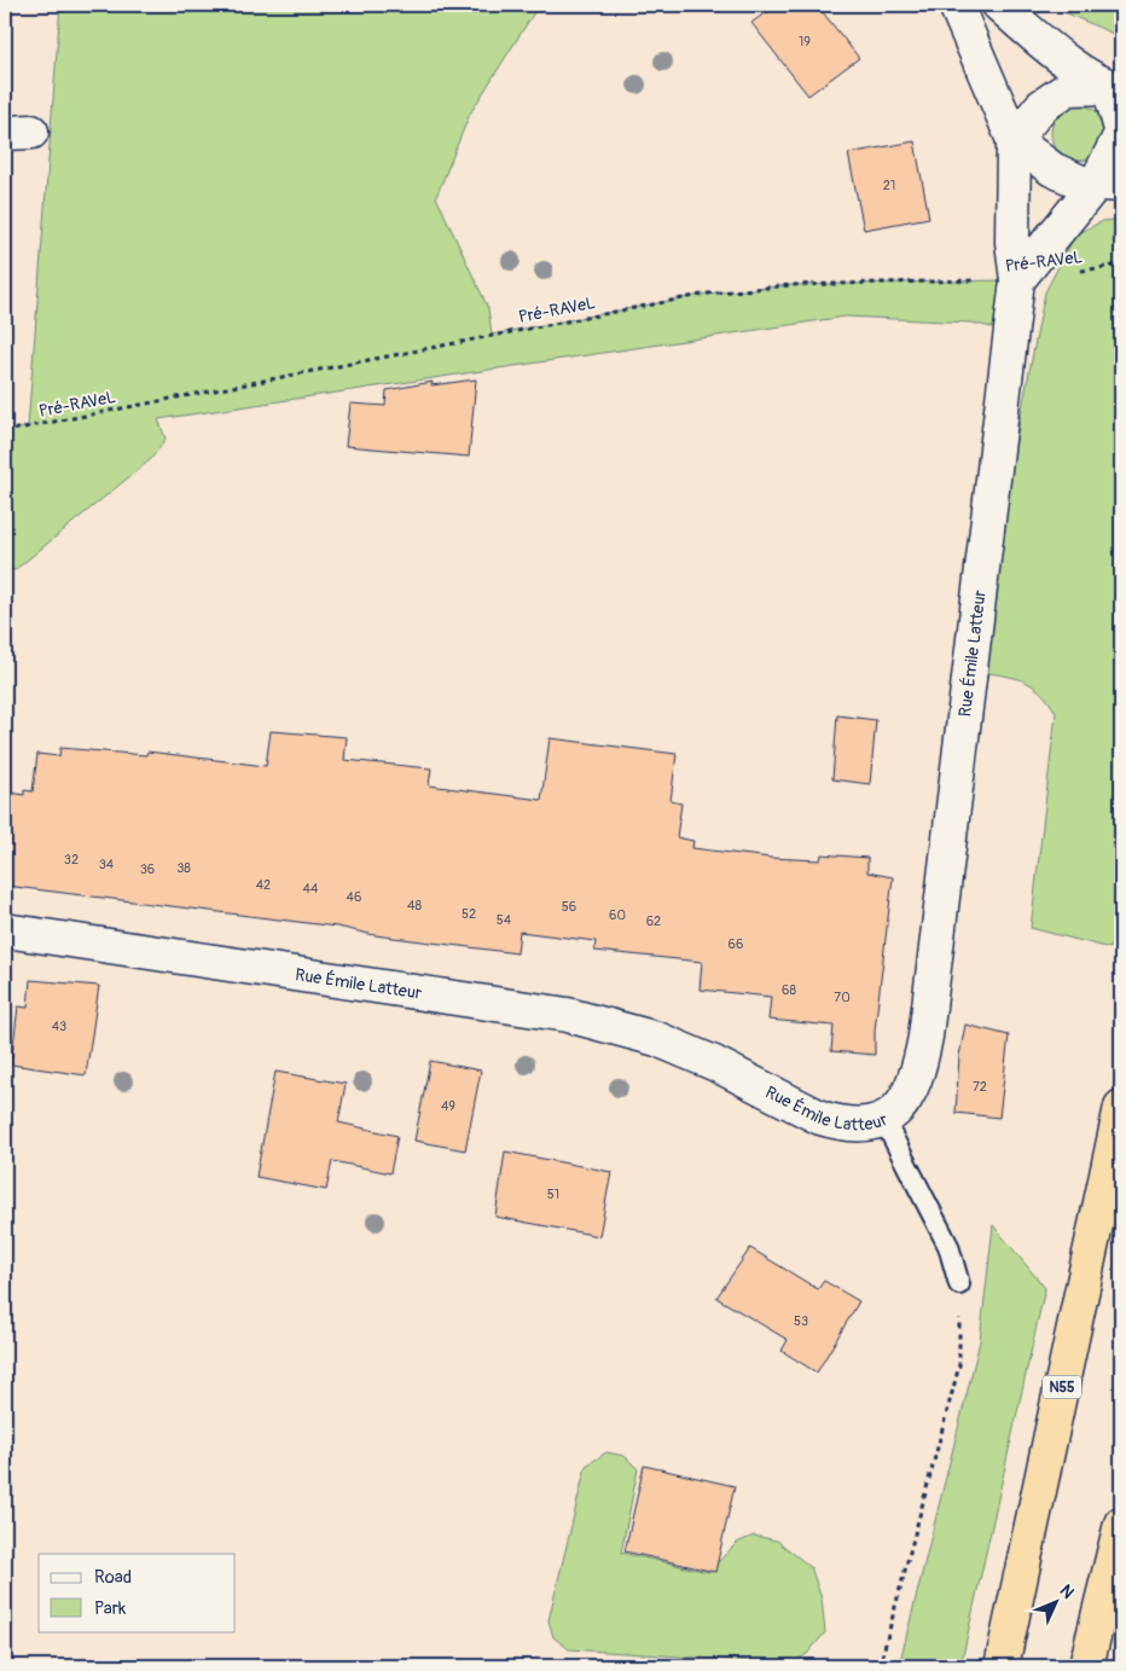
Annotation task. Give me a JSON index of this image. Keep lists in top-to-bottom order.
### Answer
{
  "streets": {
    "highway": ["N55"],
    "street": ["Rue Émile Latteur"],
    "path": ["Pré-RAVeL"]
  },
  "crossings": [
    ["Pré-RAVeL", "Rue Émile Latteur"]
  ],
  "house_numbers": [
    "19",
    "21",
    "32",
    "34",
    "38",
    "36",
    "42",
    "44",
    "46",
    "48",
    "56",
    "52",
    "60",
    "54",
    "62",
    "66",
    "68",
    "70",
    "43",
    "72",
    "49",
    "51",
    "53"
  ],
  "legend": ["Road", "Park"],
  "north": "top right"
}
